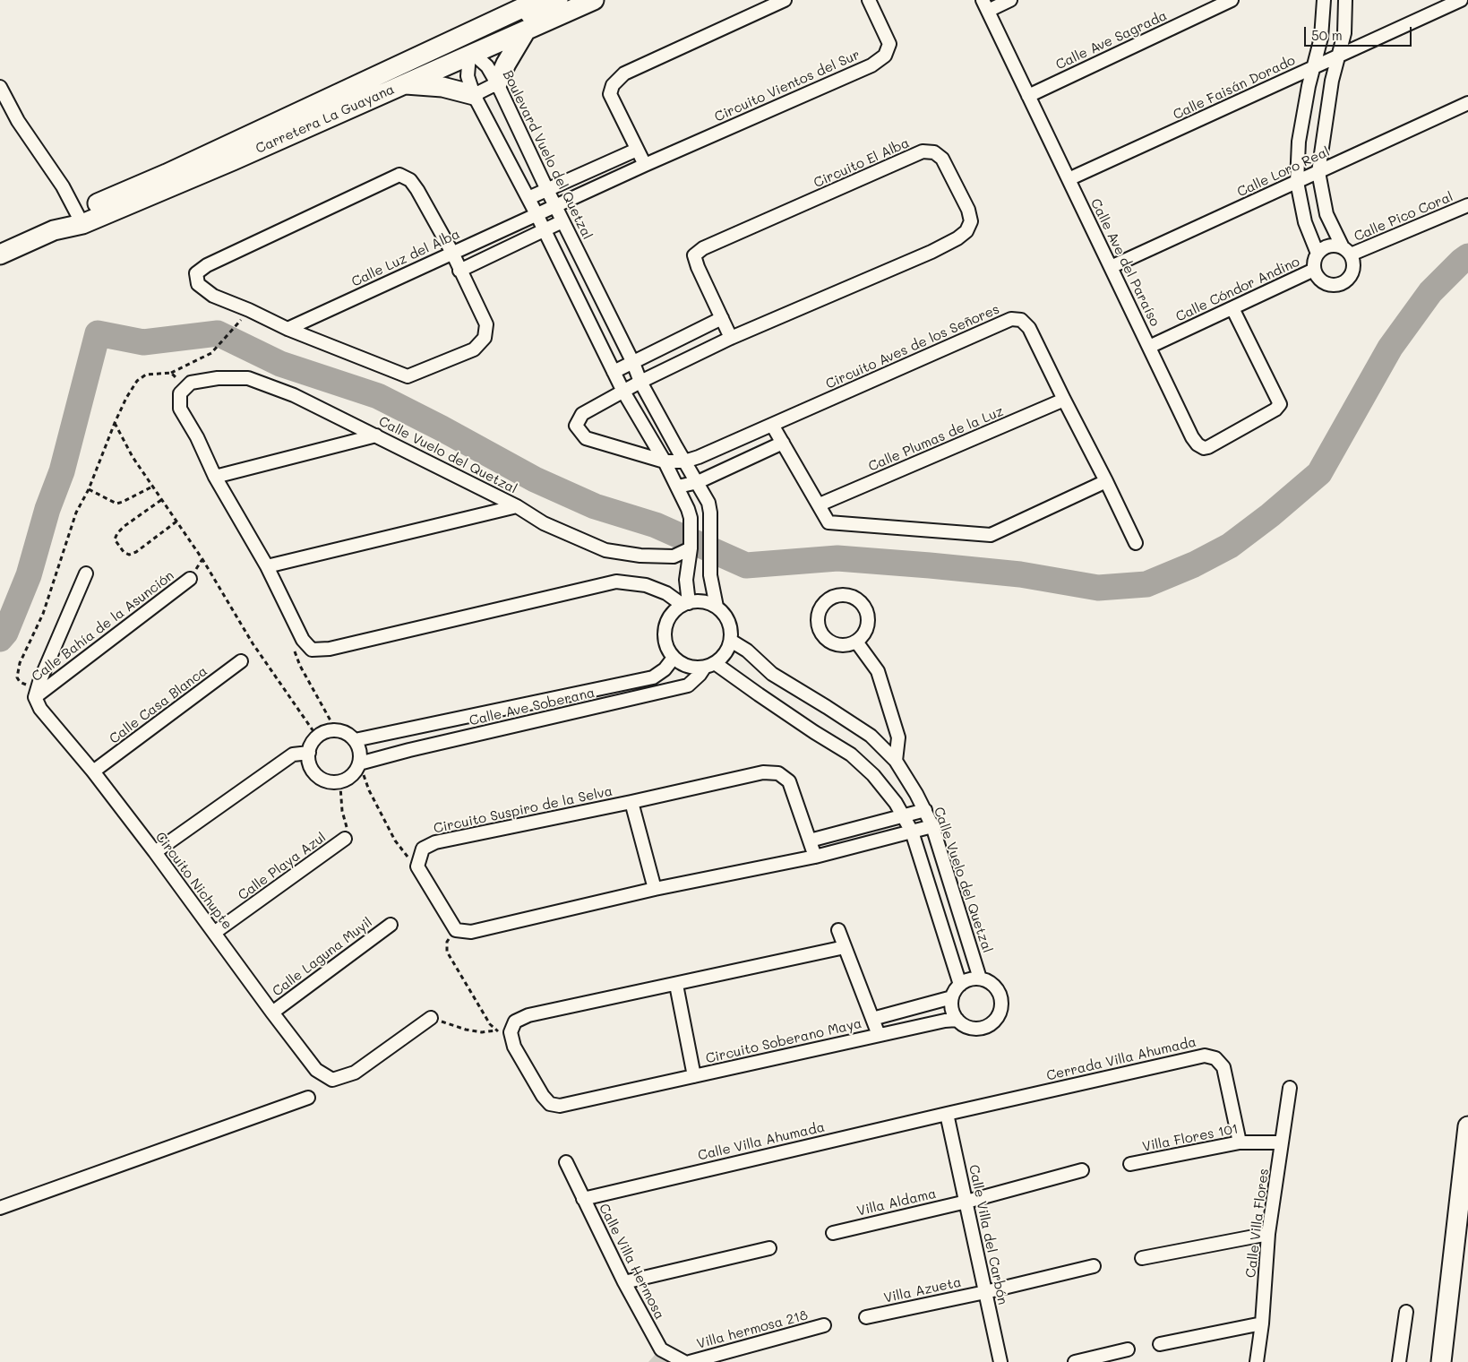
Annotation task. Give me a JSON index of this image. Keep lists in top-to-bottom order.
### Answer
{
  "streets": {
    "main road": ["Carretera La Guayana"],
    "street": [
      "Calle Ave Sagrada",
      "Circuito Vientos del Sur",
      "Calle Faisán Dorado",
      "Boulevard Vuelo del Quetzal",
      "Circuito El Alba",
      "Calle Loro Real",
      "Calle Pico Coral",
      "Calle Luz del Alba",
      "Calle Ave del Paraíso",
      "Calle Cóndor Andino",
      "Circuito Aves de los Señores",
      "Calle Plumas de la Luz",
      "Calle Vuelo del Quetzal",
      "Calle Bahía de la Asunción",
      "Calle Casa Blanca",
      "Calle Ave Soberana",
      "Circuito Suspiro de la Selva",
      "Calle Playa Azul",
      "Circuito Nichupte",
      "Calle Laguna Muyil",
      "Circuito Soberano Maya",
      "Cerrada Villa Ahumada",
      "Villa Flores 101",
      "Calle Villa Ahumada",
      "Villa Aldama",
      "Calle Villa Flores",
      "Calle Villa del Carbón",
      "Calle Villa Hermosa",
      "Villa Azueta",
      "Villa hermosa 218"
    ]
  },
  "crossings": [
    ["Calle Ave Sagrada", "Calle Ave del Paraíso"],
    ["Circuito Vientos del Sur", "Boulevard Vuelo del Quetzal"],
    ["Circuito Vientos del Sur", "Calle Luz del Alba"],
    ["Calle Faisán Dorado", "Calle Ave del Paraíso"],
    ["Carretera La Guayana", "Boulevard Vuelo del Quetzal"],
    ["Boulevard Vuelo del Quetzal", "Circuito El Alba"],
    ["Boulevard Vuelo del Quetzal", "Calle Luz del Alba"],
    ["Boulevard Vuelo del Quetzal", "Circuito Aves de los Señores"],
    ["Boulevard Vuelo del Quetzal", "Calle Vuelo del Quetzal"],
    ["Boulevard Vuelo del Quetzal", "Calle Ave Soberana"],
    ["Circuito El Alba", "Circuito Aves de los Señores"],
    ["Calle Loro Real", "Calle Ave del Paraíso"],
    ["Calle Pico Coral", "Calle Cóndor Andino"],
    ["Calle Ave del Paraíso", "Calle Cóndor Andino"],
    ["Circuito Aves de los Señores", "Calle Plumas de la Luz"],
    ["Calle Vuelo del Quetzal", "Calle Ave Soberana"],
    ["Calle Vuelo del Quetzal", "Circuito Soberano Maya"],
    ["Calle Bahía de la Asunción", "Circuito Nichupte"],
    ["Calle Casa Blanca", "Circuito Nichupte"],
    ["Calle Playa Azul", "Circuito Nichupte"],
    ["Circuito Nichupte", "Calle Laguna Muyil"],
    ["Cerrada Villa Ahumada", "Villa Flores 101"],
    ["Cerrada Villa Ahumada", "Calle Villa Ahumada"],
    ["Cerrada Villa Ahumada", "Calle Villa del Carbón"],
    ["Villa Flores 101", "Calle Villa Flores"],
    ["Calle Villa Ahumada", "Calle Villa del Carbón"],
    ["Calle Villa Ahumada", "Calle Villa Hermosa"],
    ["Villa Aldama", "Calle Villa del Carbón"],
    ["Calle Villa del Carbón", "Villa Azueta"]
  ],
  "scale_bar": "50 m"
}
